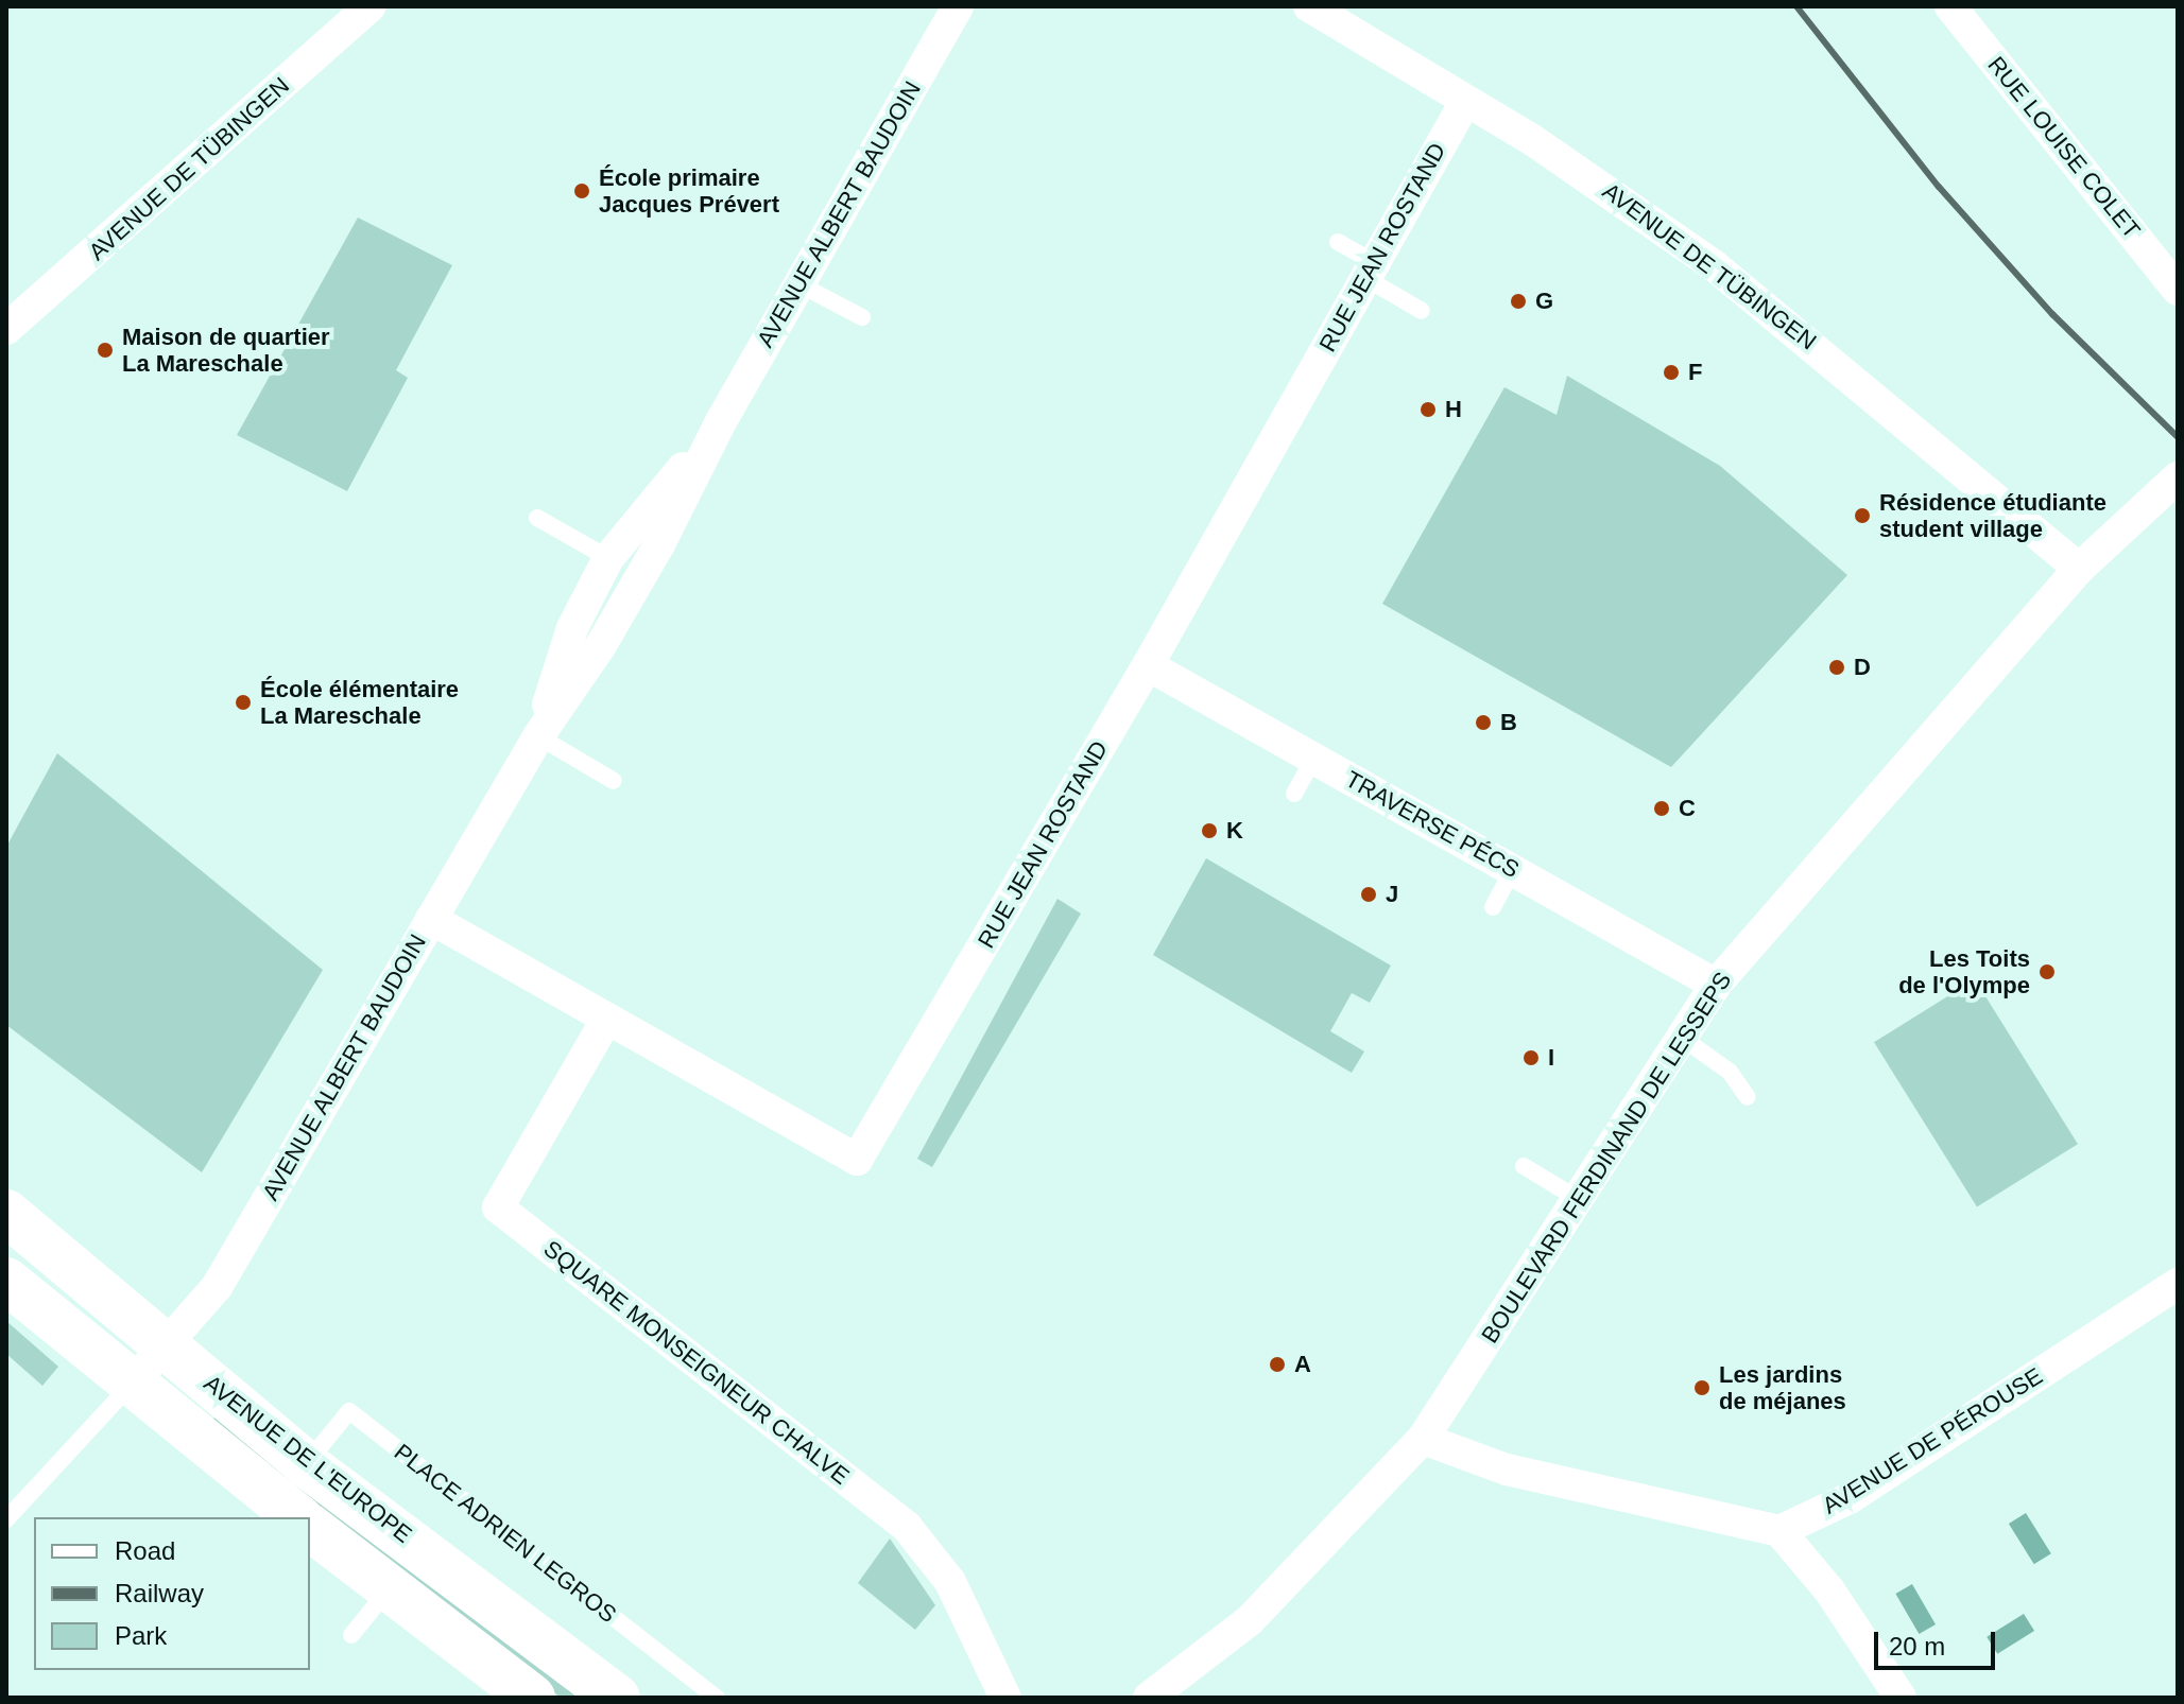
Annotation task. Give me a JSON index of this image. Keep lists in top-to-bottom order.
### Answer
{
  "streets": {
    "main road": ["AVENUE DE L'EUROPE"],
    "street": [
      "RUE LOUISE COLET",
      "AVENUE DE TÜBINGEN",
      "AVENUE ALBERT BAUDOIN",
      "RUE JEAN ROSTAND",
      "TRAVERSE PÉCS",
      "BOULEVARD FERDINAND DE LESSEPS",
      "SQUARE MONSEIGNEUR CHALVE",
      "AVENUE DE PÉROUSE"
    ],
    "lane": ["PLACE ADRIEN LEGROS"]
  },
  "crossings": [
    ["AVENUE DE TÜBINGEN", "RUE JEAN ROSTAND"],
    ["AVENUE DE TÜBINGEN", "BOULEVARD FERDINAND DE LESSEPS"],
    ["AVENUE ALBERT BAUDOIN", "RUE JEAN ROSTAND"],
    ["AVENUE ALBERT BAUDOIN", "AVENUE DE L'EUROPE"],
    ["RUE JEAN ROSTAND", "TRAVERSE PÉCS"],
    ["RUE JEAN ROSTAND", "SQUARE MONSEIGNEUR CHALVE"],
    ["TRAVERSE PÉCS", "BOULEVARD FERDINAND DE LESSEPS"],
    ["AVENUE DE L'EUROPE", "PLACE ADRIEN LEGROS"]
  ],
  "places": [
    "École primaire Jacques Prévert",
    "G",
    "Maison de quartier La Mareschale",
    "F",
    "H",
    "Résidence étudiante student village",
    "D",
    "École élémentaire La Mareschale",
    "B",
    "C",
    "K",
    "J",
    "Les Toits de l'Olympe",
    "I",
    "A",
    "Les jardins de méjanes"
  ],
  "legend": ["Road", "Railway", "Park"],
  "scale_bar": "20 m"
}
